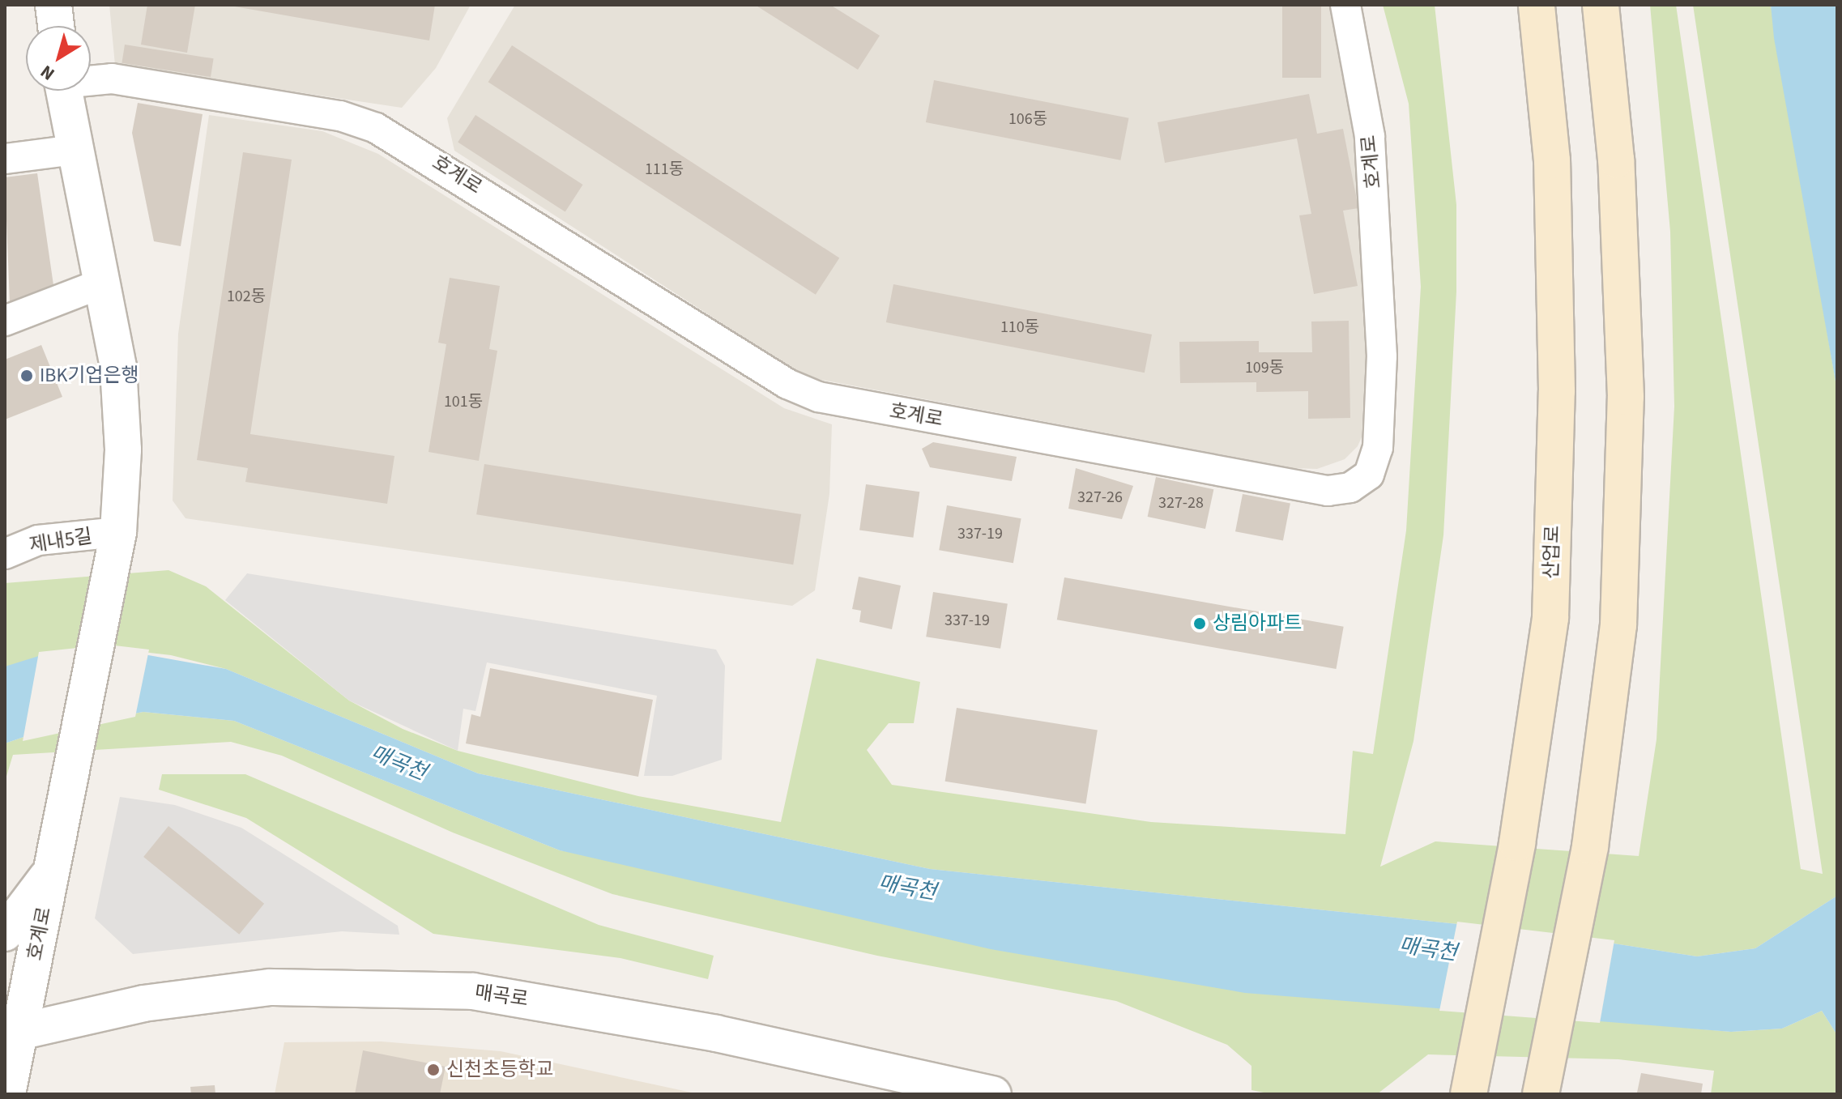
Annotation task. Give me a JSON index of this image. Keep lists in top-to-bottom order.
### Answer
{
  "streets": {
    "main road": ["산업로"],
    "street": ["호계로", "제내5길", "매곡로"]
  },
  "crossings": [
    ["호계로", "제내5길"],
    ["호계로", "매곡로"]
  ],
  "water": ["매곡천"],
  "places": ["IBK기업은행", "상림아파트", "신천초등학교"],
  "house_numbers": [
    "106동",
    "111동",
    "102동",
    "110동",
    "109동",
    "101동",
    "327-26",
    "327-28",
    "337-19",
    "337-19"
  ],
  "north": "bottom left"
}
